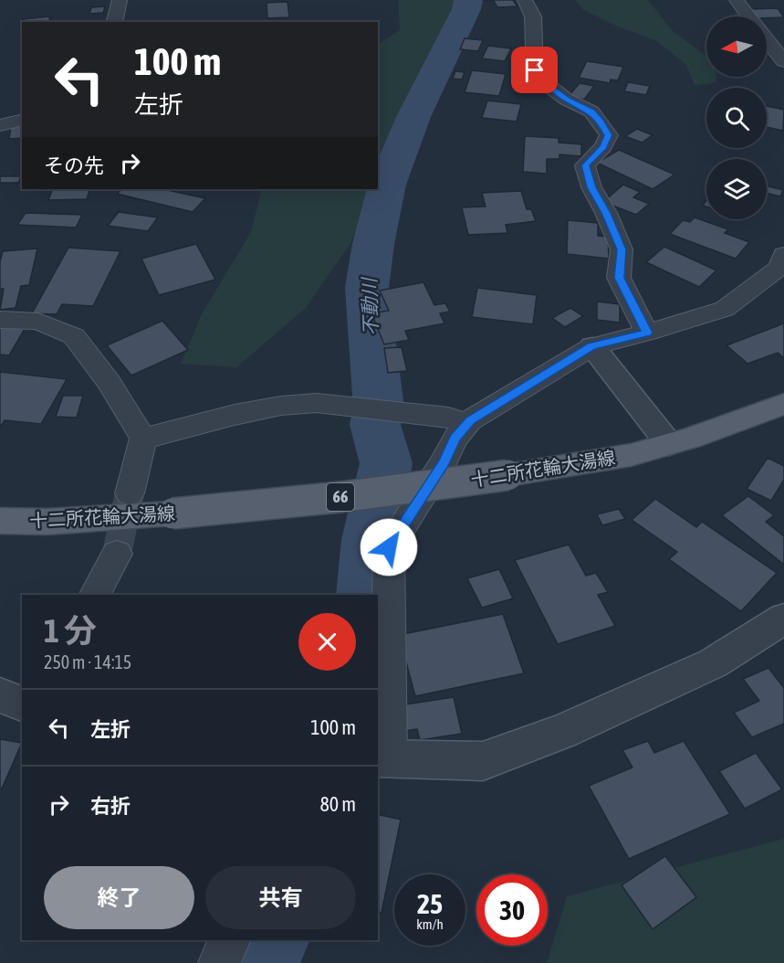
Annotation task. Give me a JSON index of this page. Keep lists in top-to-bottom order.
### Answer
{
  "streets": {
    "main road": ["十二所花輪大湯線", "66"]
  },
  "water": ["不動川"],
  "north": "left",
  "page": {
    "turn": ["100 m", "左折"],
    "then": "その先",
    "heading": ["1 分", "250 m · 14:15"],
    "list": [
      {
        "name": "左折",
        "value": "100 m"
      },
      {
        "name": "右折",
        "value": "80 m"
      }
    ],
    "buttons": ["終了", "共有"],
    "speed": "25 km/h",
    "limit": "30"
  }
}
